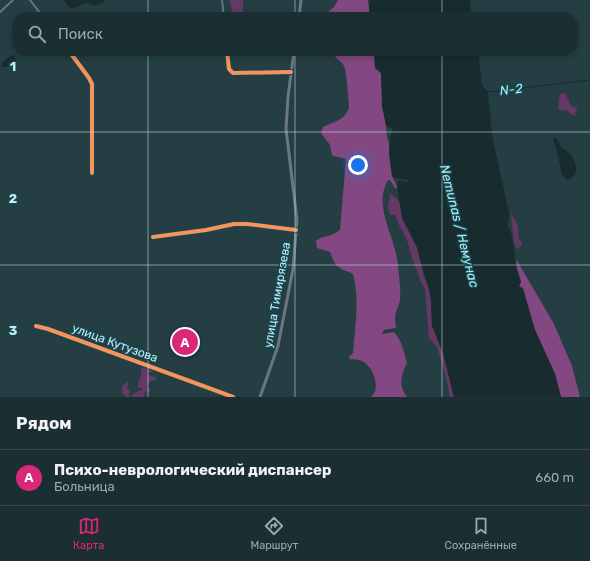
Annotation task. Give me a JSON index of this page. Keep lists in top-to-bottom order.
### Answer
{
  "streets": {
    "main road": ["улица Тимирязева"],
    "street": ["улица Кутузова"]
  },
  "water": ["N-2", "Nemunas / Немунас"],
  "page": {
    "search": "Поиск",
    "pins": "A",
    "heading": "Рядом",
    "list": [
      {
        "mark": "A",
        "name": "Психо-неврологический диспансер",
        "note": "Больница",
        "value": "660 m"
      }
    ],
    "nav": ["Карта", "Маршрут", "Сохранённые"]
  },
  "grid": {
    "rows": ["1", "2", "3"]
  }
}
